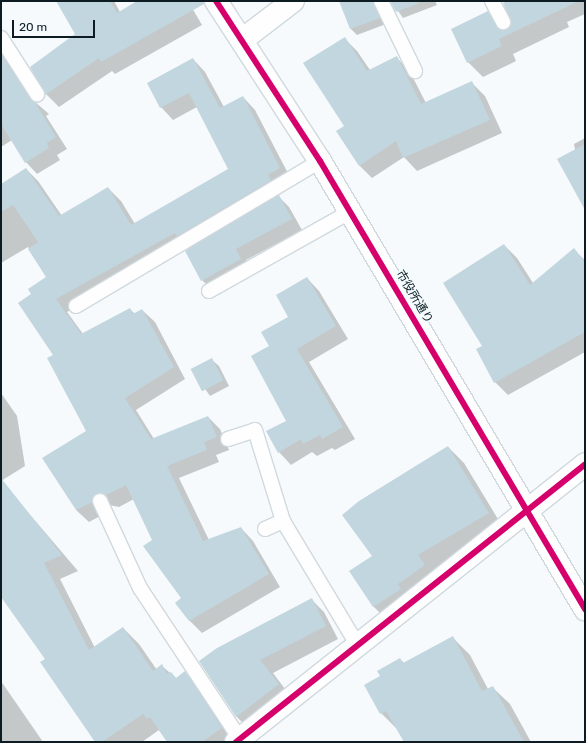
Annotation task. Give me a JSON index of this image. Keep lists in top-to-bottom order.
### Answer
{
  "streets": {
    "street": ["市役所通り"]
  },
  "scale_bar": "20 m"
}
